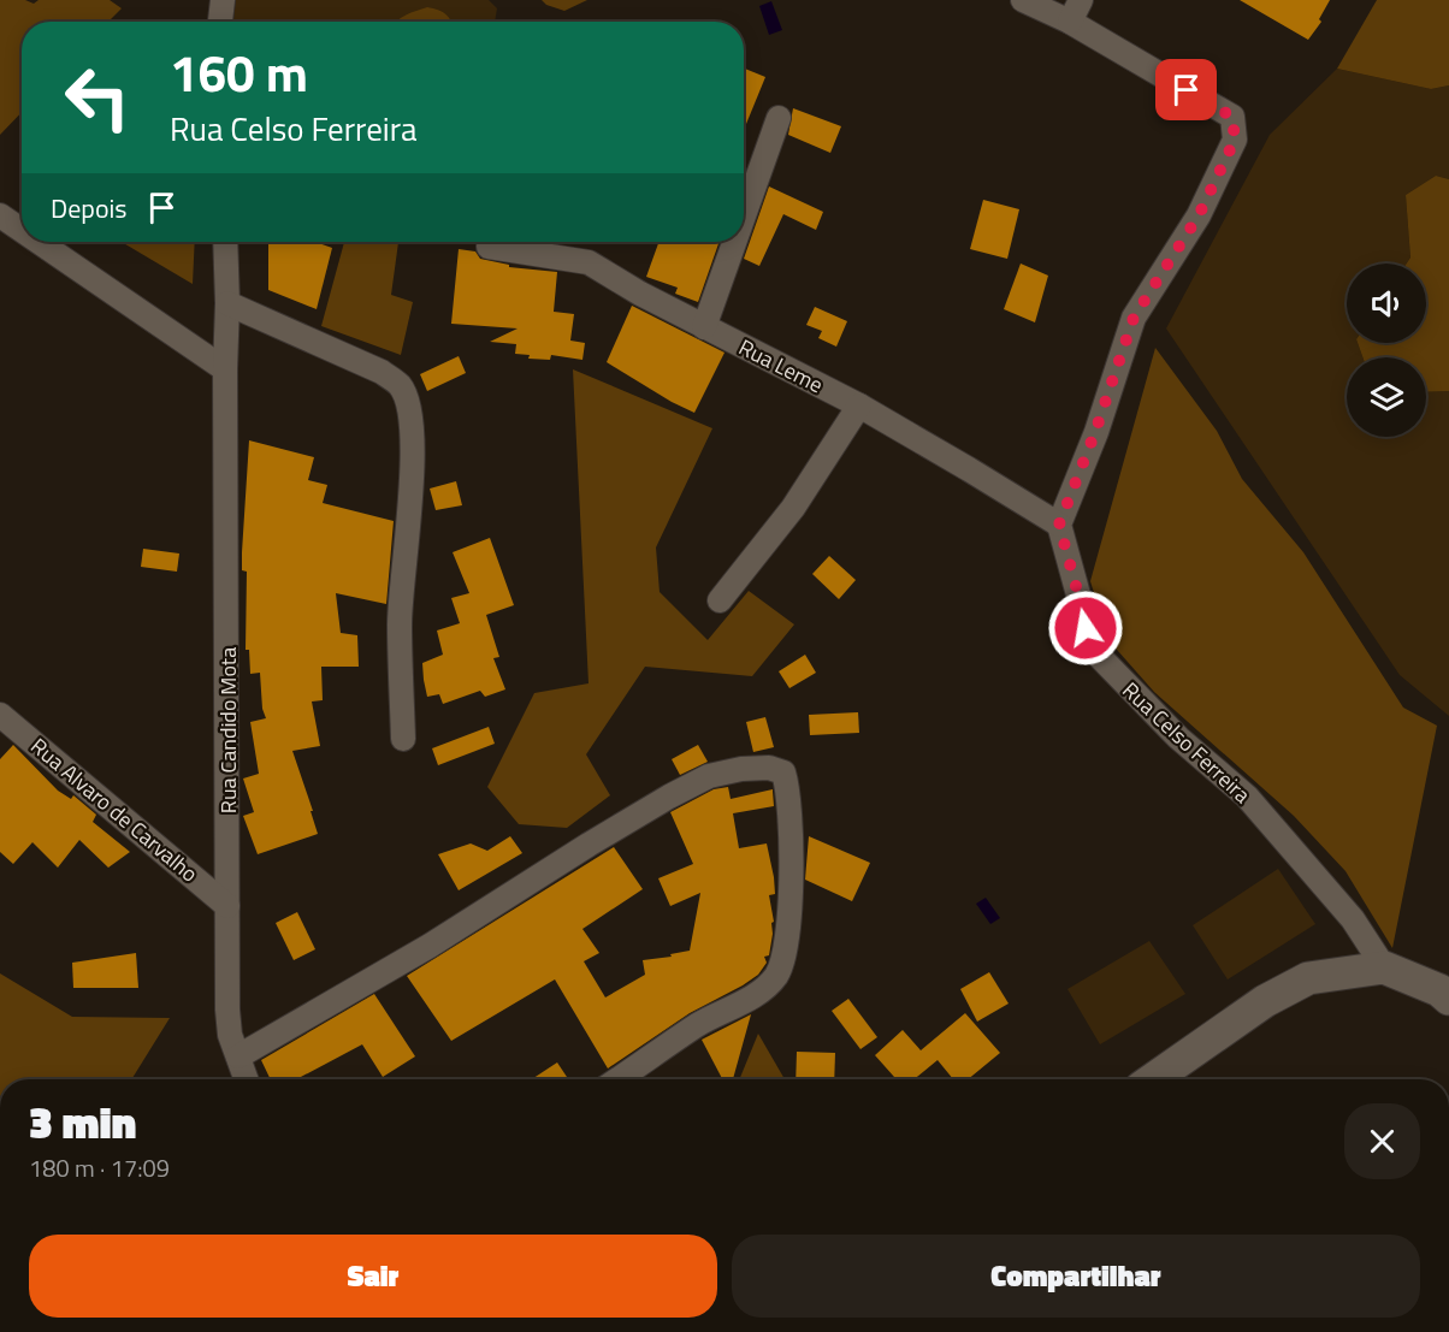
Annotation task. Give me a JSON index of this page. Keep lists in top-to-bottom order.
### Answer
{
  "streets": {
    "street": [
      "Rua Leme",
      "Rua Candido Mota",
      "Rua Celso Ferreira",
      "Rua Alvaro de Carvalho"
    ]
  },
  "crossings": [
    ["Rua Leme", "Rua Celso Ferreira"],
    ["Rua Candido Mota", "Rua Alvaro de Carvalho"]
  ],
  "page": {
    "turn": ["160 m", "Rua Celso Ferreira"],
    "then": "Depois",
    "heading": ["3 min", "180 m · 17:09"],
    "buttons": ["Sair", "Compartilhar"]
  }
}
